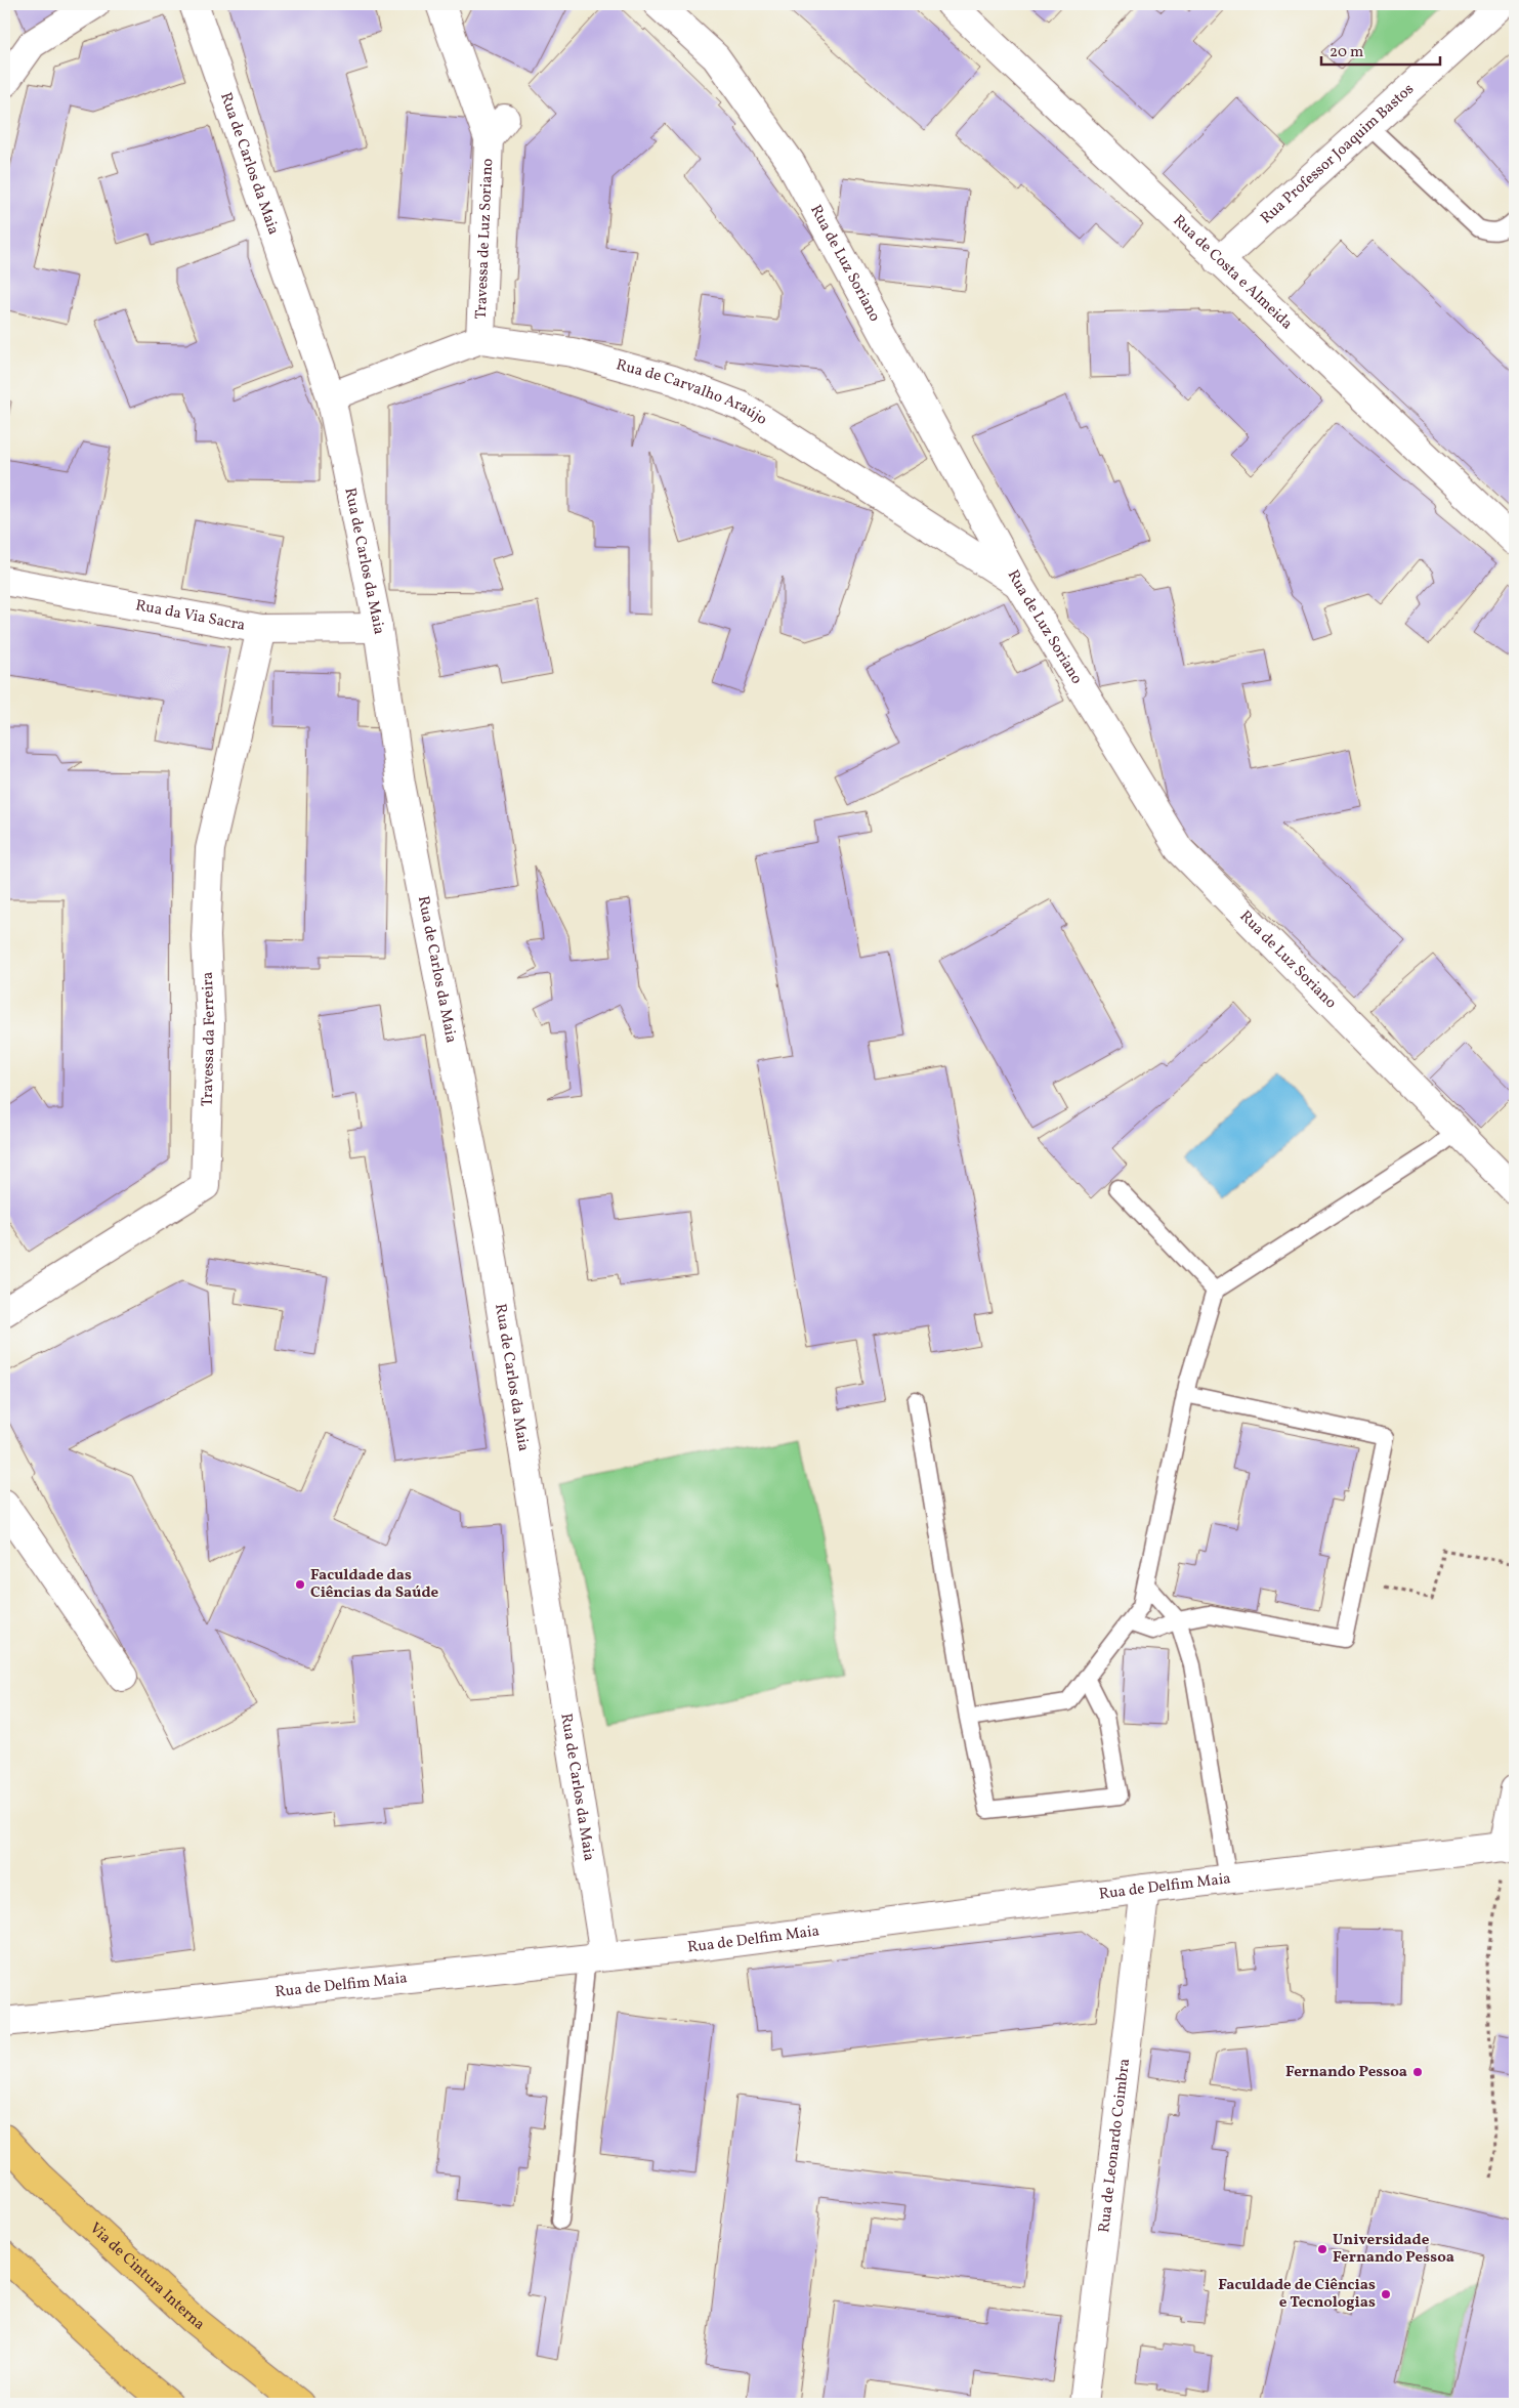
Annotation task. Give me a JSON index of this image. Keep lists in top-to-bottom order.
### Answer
{
  "streets": {
    "highway": ["Via de Cintura Interna"],
    "street": [
      "Rua Professor Joaquim Bastos",
      "Rua de Carlos da Maia",
      "Travessa de Luz Soriano",
      "Rua de Luz Soriano",
      "Rua de Costa e Almeida",
      "Rua de Carvalho Araújo",
      "Rua da Via Sacra",
      "Travessa da Ferreira",
      "Rua de Delfim Maia",
      "Rua de Leonardo Coimbra"
    ]
  },
  "crossings": [
    ["Rua Professor Joaquim Bastos", "Rua de Costa e Almeida"],
    ["Rua de Carlos da Maia", "Rua da Via Sacra"],
    ["Rua de Carlos da Maia", "Rua de Delfim Maia"],
    ["Travessa de Luz Soriano", "Rua de Carvalho Araújo"],
    ["Rua de Luz Soriano", "Rua de Carvalho Araújo"],
    ["Rua da Via Sacra", "Travessa da Ferreira"],
    ["Rua de Delfim Maia", "Rua de Leonardo Coimbra"]
  ],
  "places": [
    "Faculdade das Ciências da Saúde",
    "Fernando Pessoa",
    "Universidade Fernando Pessoa",
    "Faculdade de Ciências e Tecnologias"
  ],
  "scale_bar": "20 m"
}
